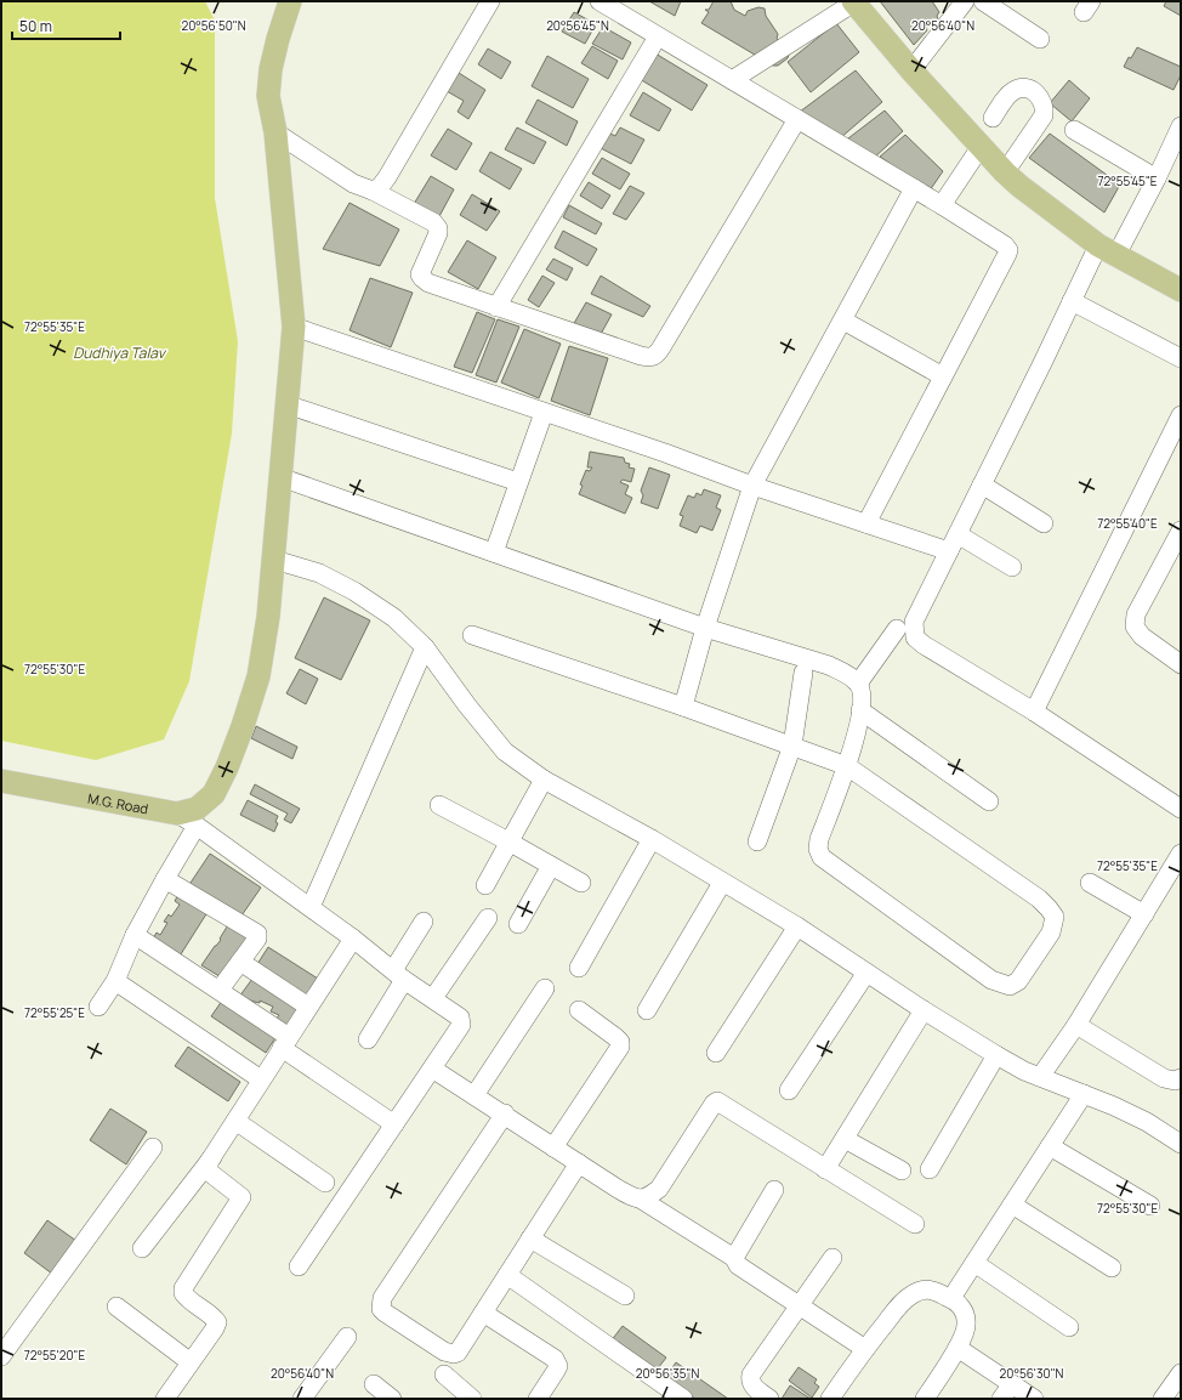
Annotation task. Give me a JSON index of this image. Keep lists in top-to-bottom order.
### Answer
{
  "streets": {
    "main road": ["M.G. Road"]
  },
  "water": ["Dudhiya Talav"],
  "scale_bar": "50 m",
  "coordinates": [
    "20°56'50\"N",
    "20°56'45\"N",
    "20°56'40\"N",
    "72°55'45\"E",
    "72°55'35\"E",
    "72°55'40\"E",
    "72°55'30\"E",
    "72°55'25\"E",
    "72°55'20\"E",
    "20°56'35\"N",
    "20°56'30\"N"
  ]
}
